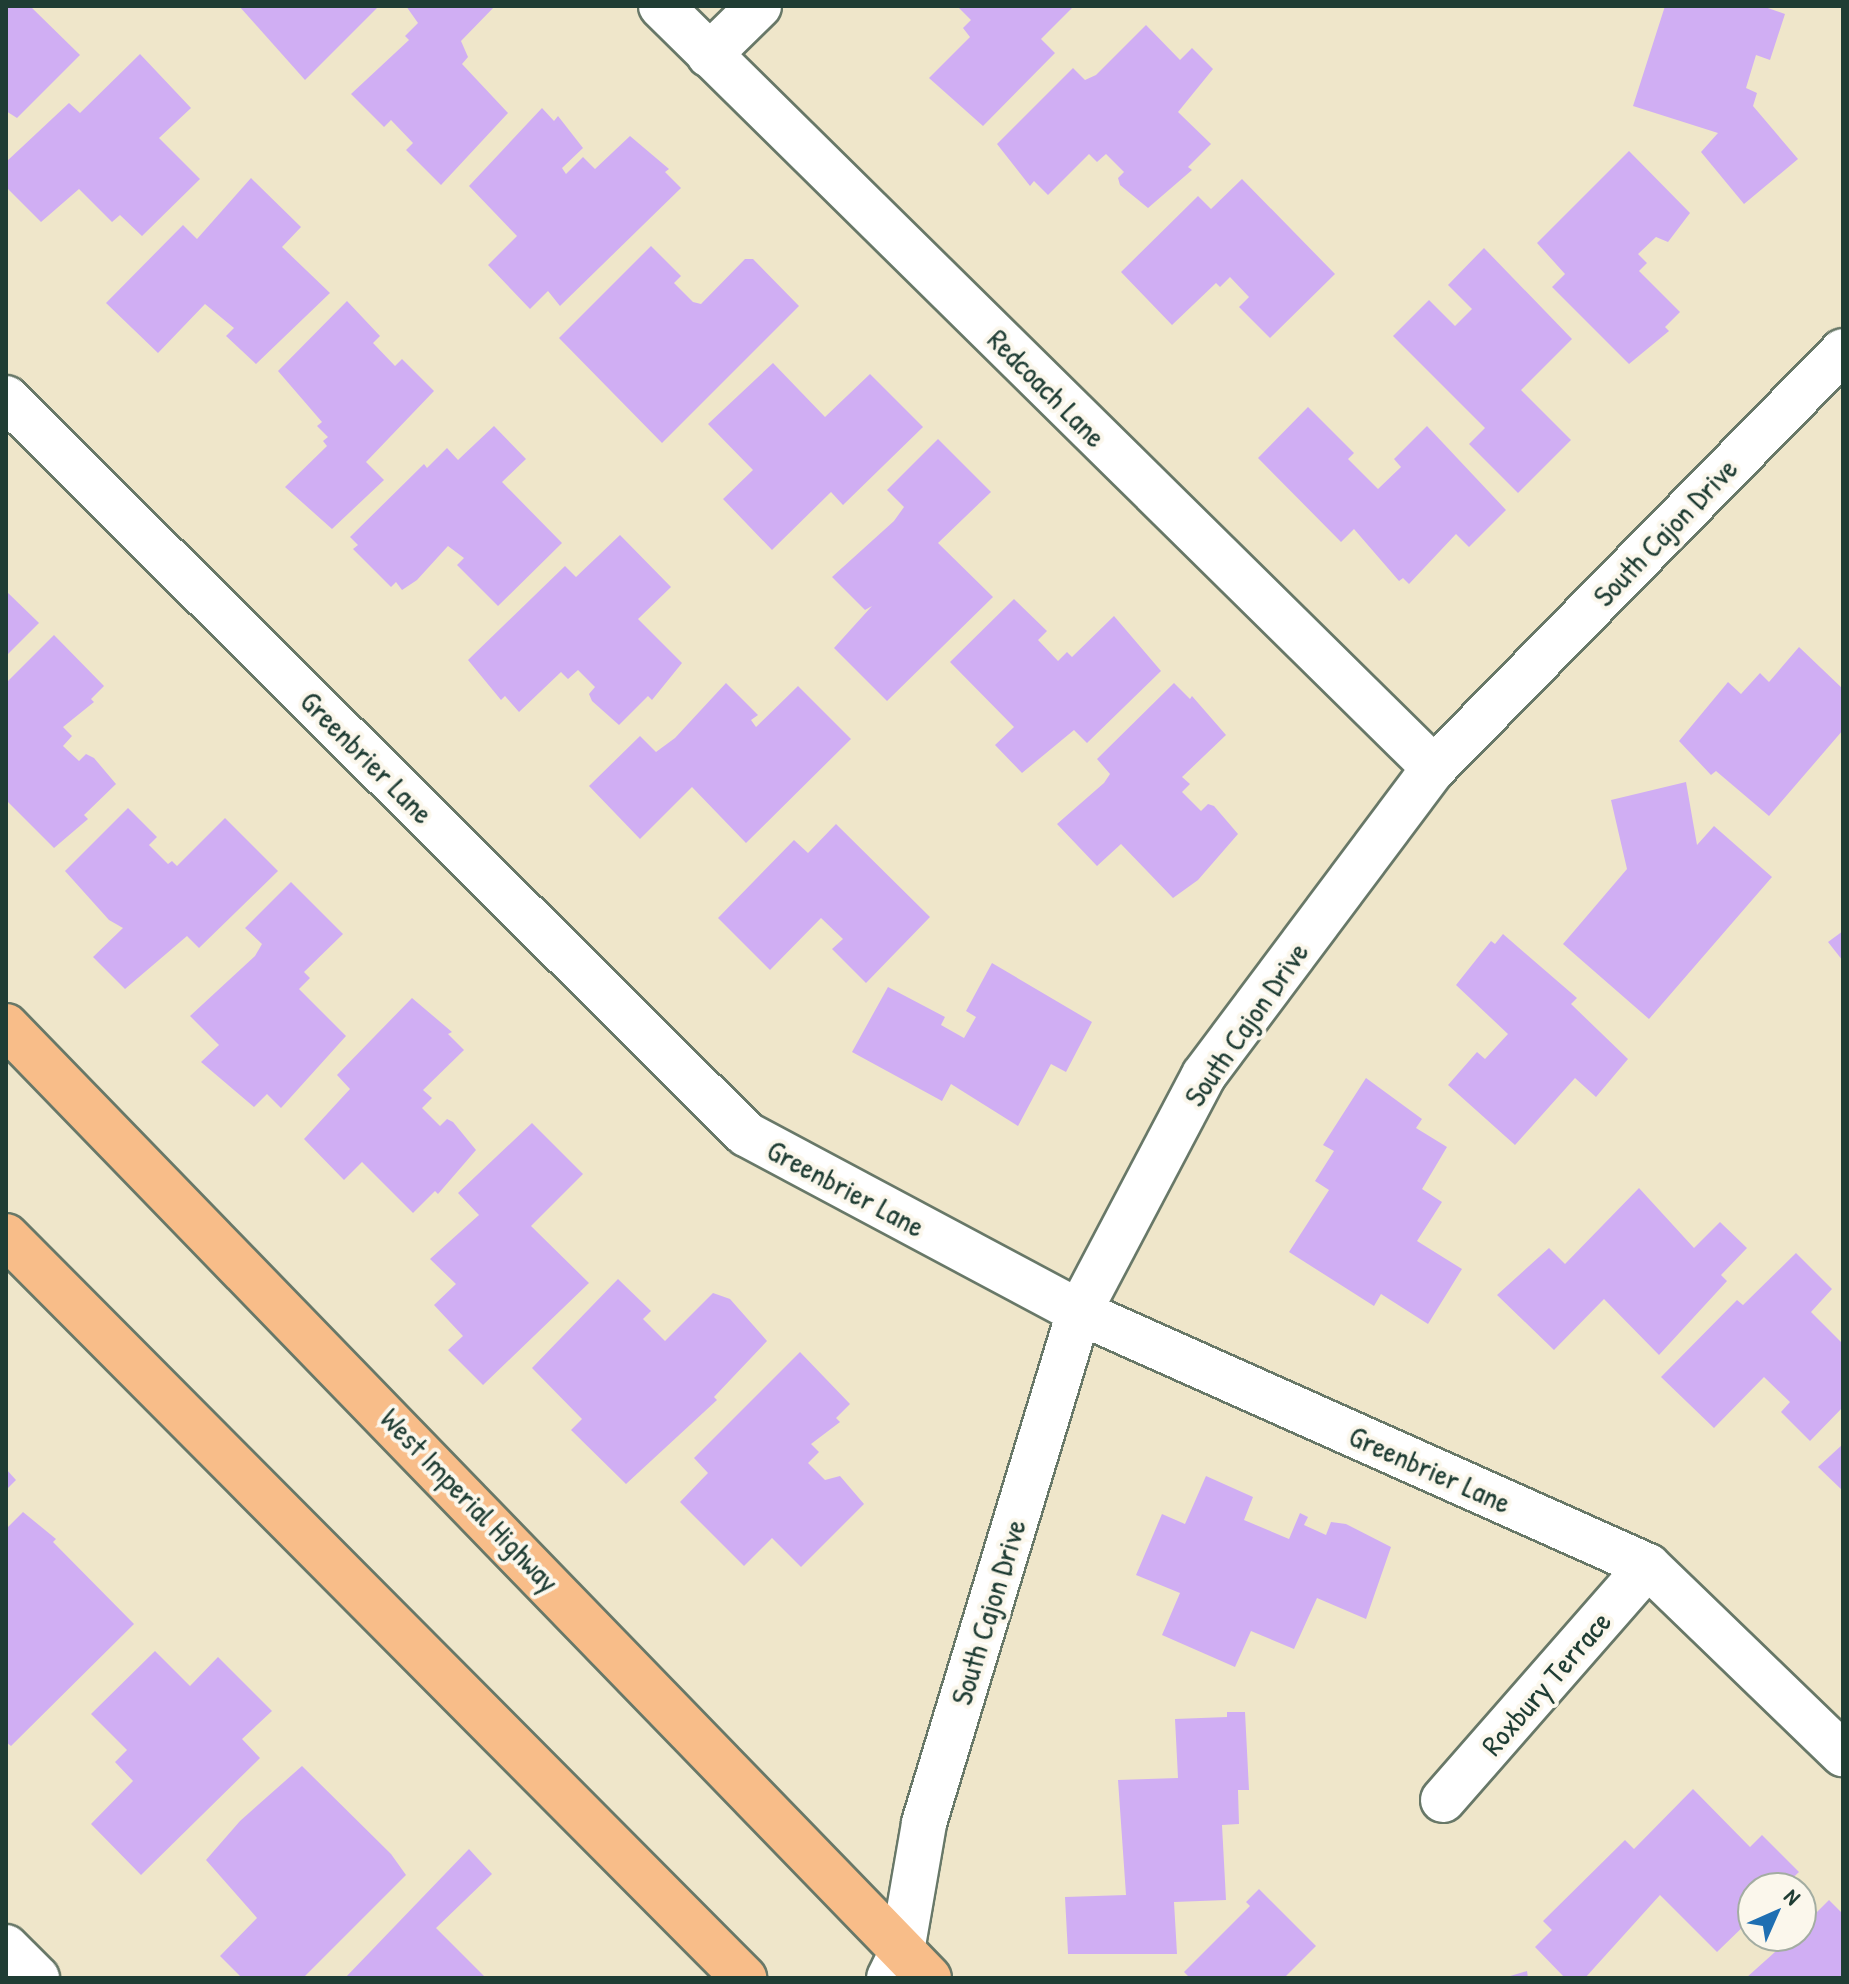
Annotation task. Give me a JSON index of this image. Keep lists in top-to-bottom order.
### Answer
{
  "streets": {
    "main road": ["West Imperial Highway"],
    "street": [
      "Redcoach Lane",
      "South Cajon Drive",
      "Greenbrier Lane",
      "Roxbury Terrace"
    ]
  },
  "crossings": [
    ["Redcoach Lane", "South Cajon Drive"],
    ["South Cajon Drive", "Greenbrier Lane"],
    ["South Cajon Drive", "West Imperial Highway"],
    ["Greenbrier Lane", "Roxbury Terrace"]
  ],
  "north": "top right"
}
